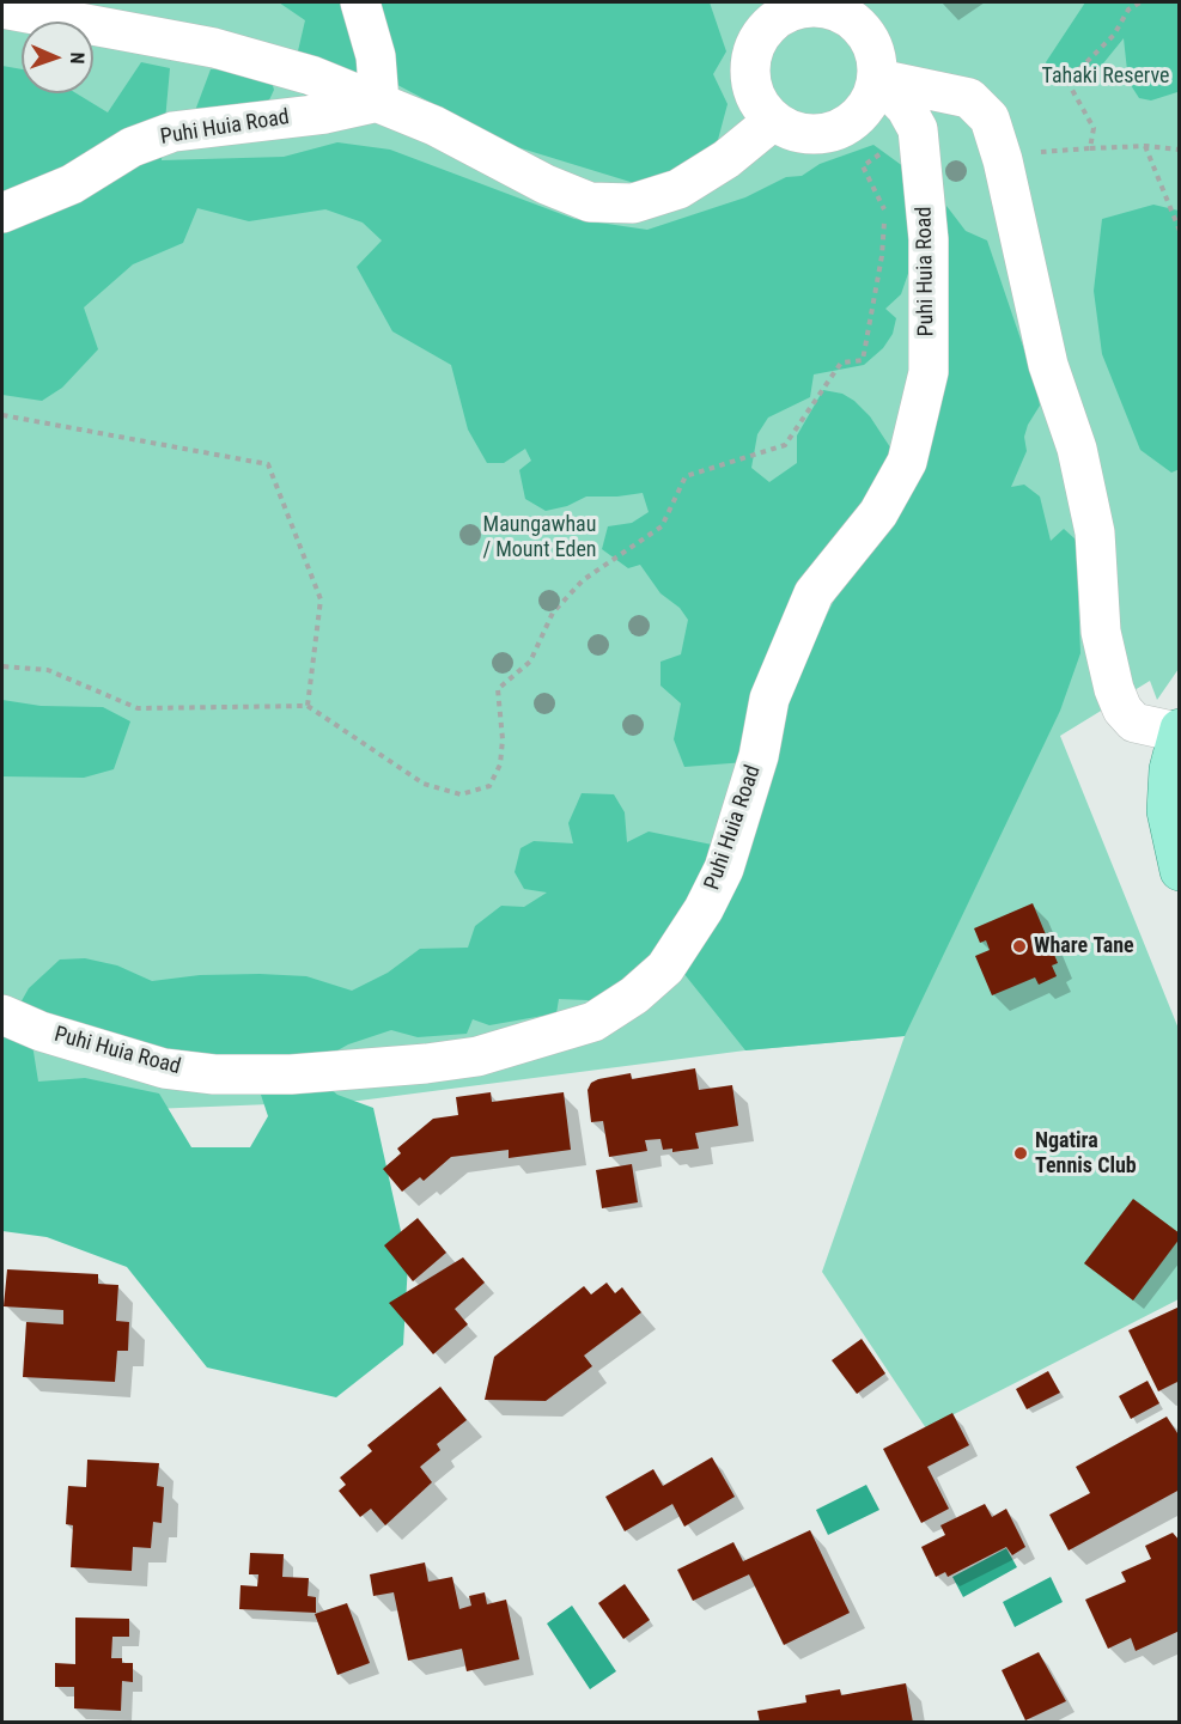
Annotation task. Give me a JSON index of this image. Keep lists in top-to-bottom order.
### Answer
{
  "streets": {
    "street": ["Puhi Huia Road"]
  },
  "parks": ["Tahaki Reserve", "Maungawhau / Mount Eden"],
  "places": ["Whare Tane", "Ngatira Tennis Club"],
  "north": "right"
}
